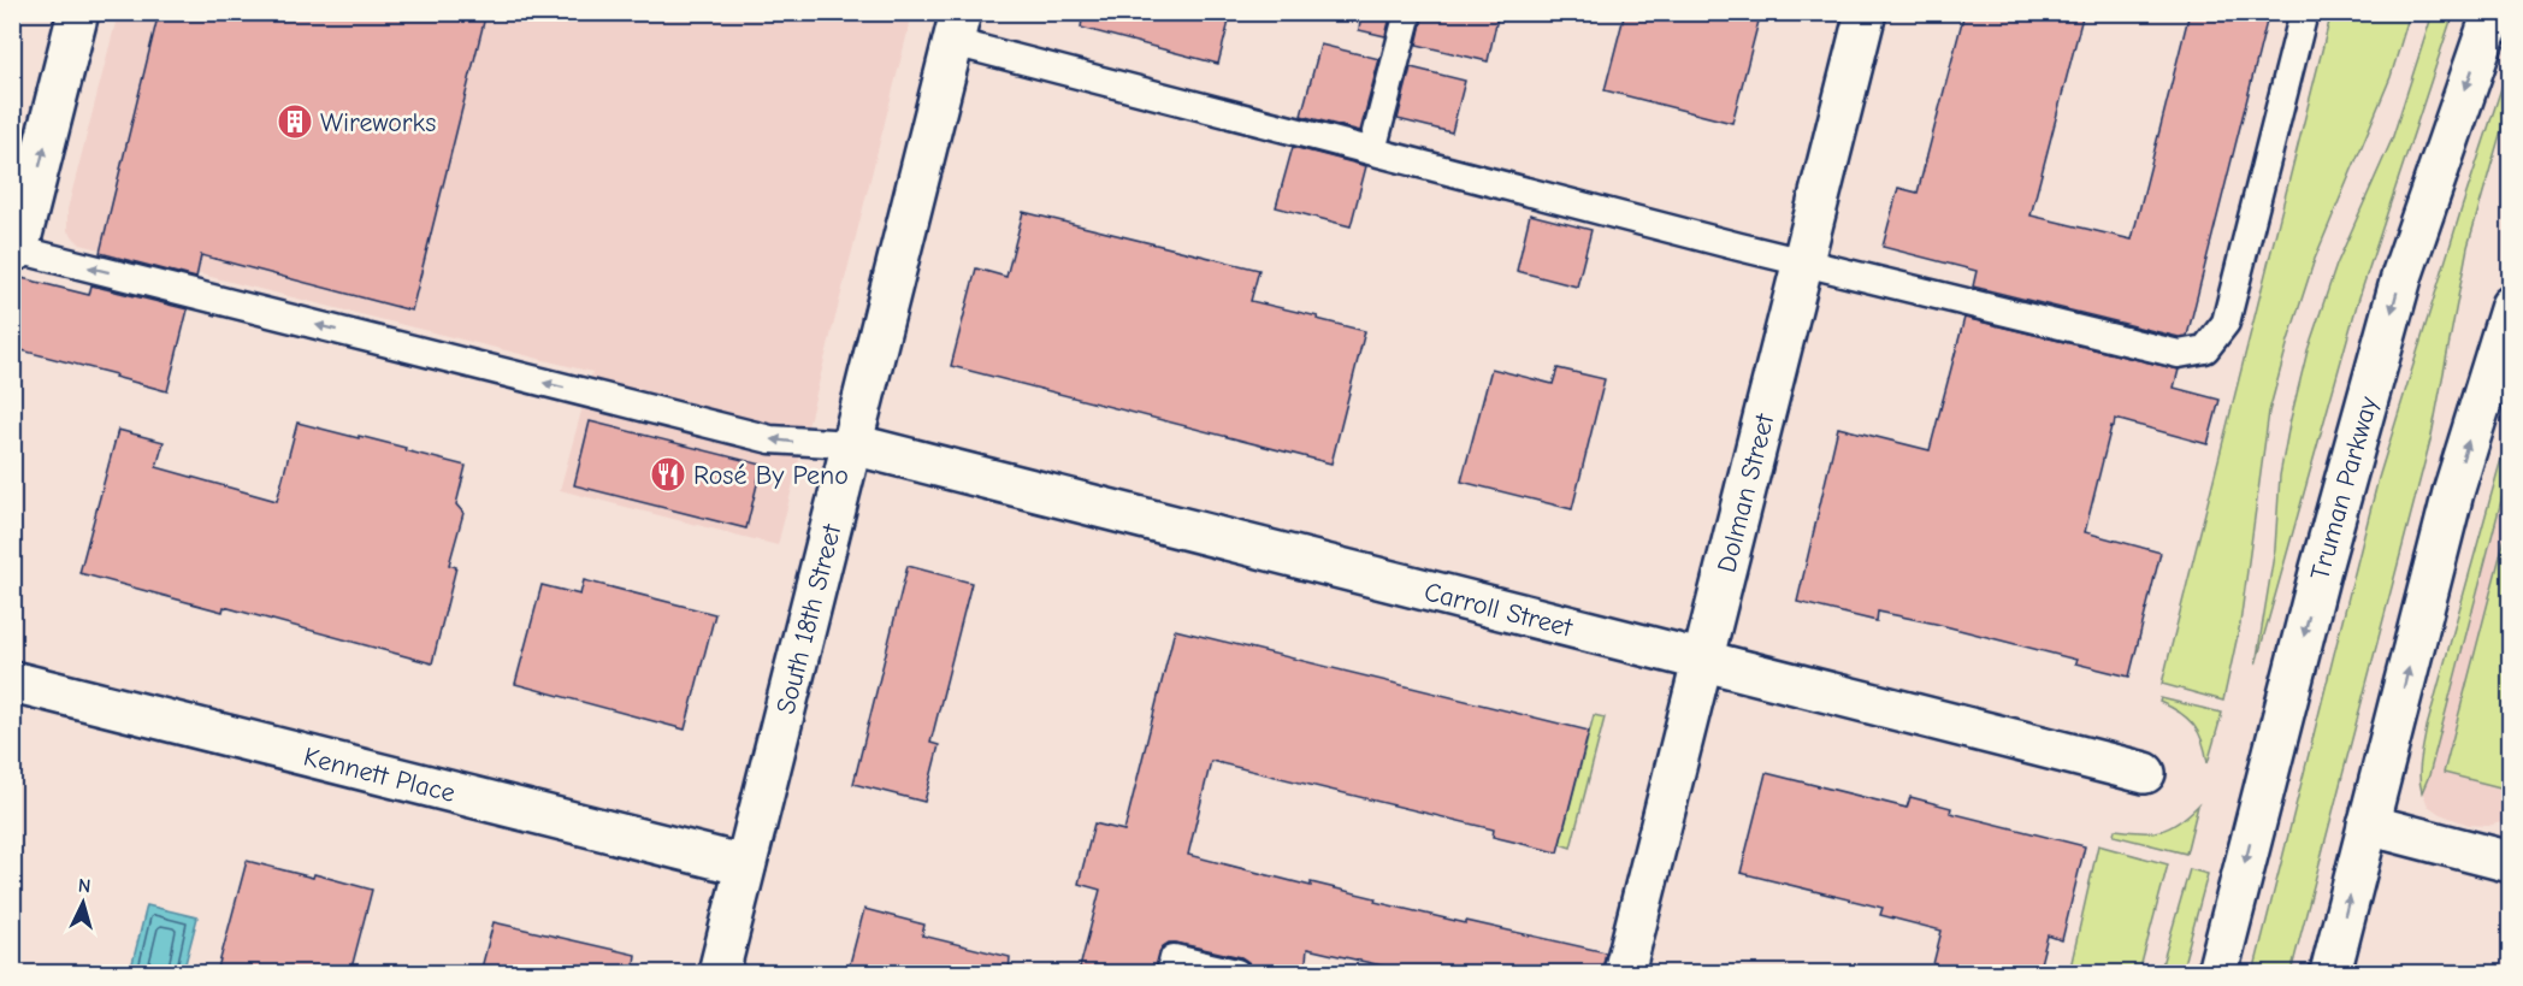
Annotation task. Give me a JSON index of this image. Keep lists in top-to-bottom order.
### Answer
{
  "streets": {
    "street": [
      "Truman Parkway",
      "Dolman Street",
      "Carroll Street",
      "South 18th Street",
      "Kennett Place"
    ]
  },
  "crossings": [
    ["Dolman Street", "Carroll Street"],
    ["Carroll Street", "South 18th Street"],
    ["South 18th Street", "Kennett Place"]
  ],
  "places": {
    "building": ["Wireworks"],
    "restaurant": ["Rosé By Peno"]
  },
  "north": "top"
}
